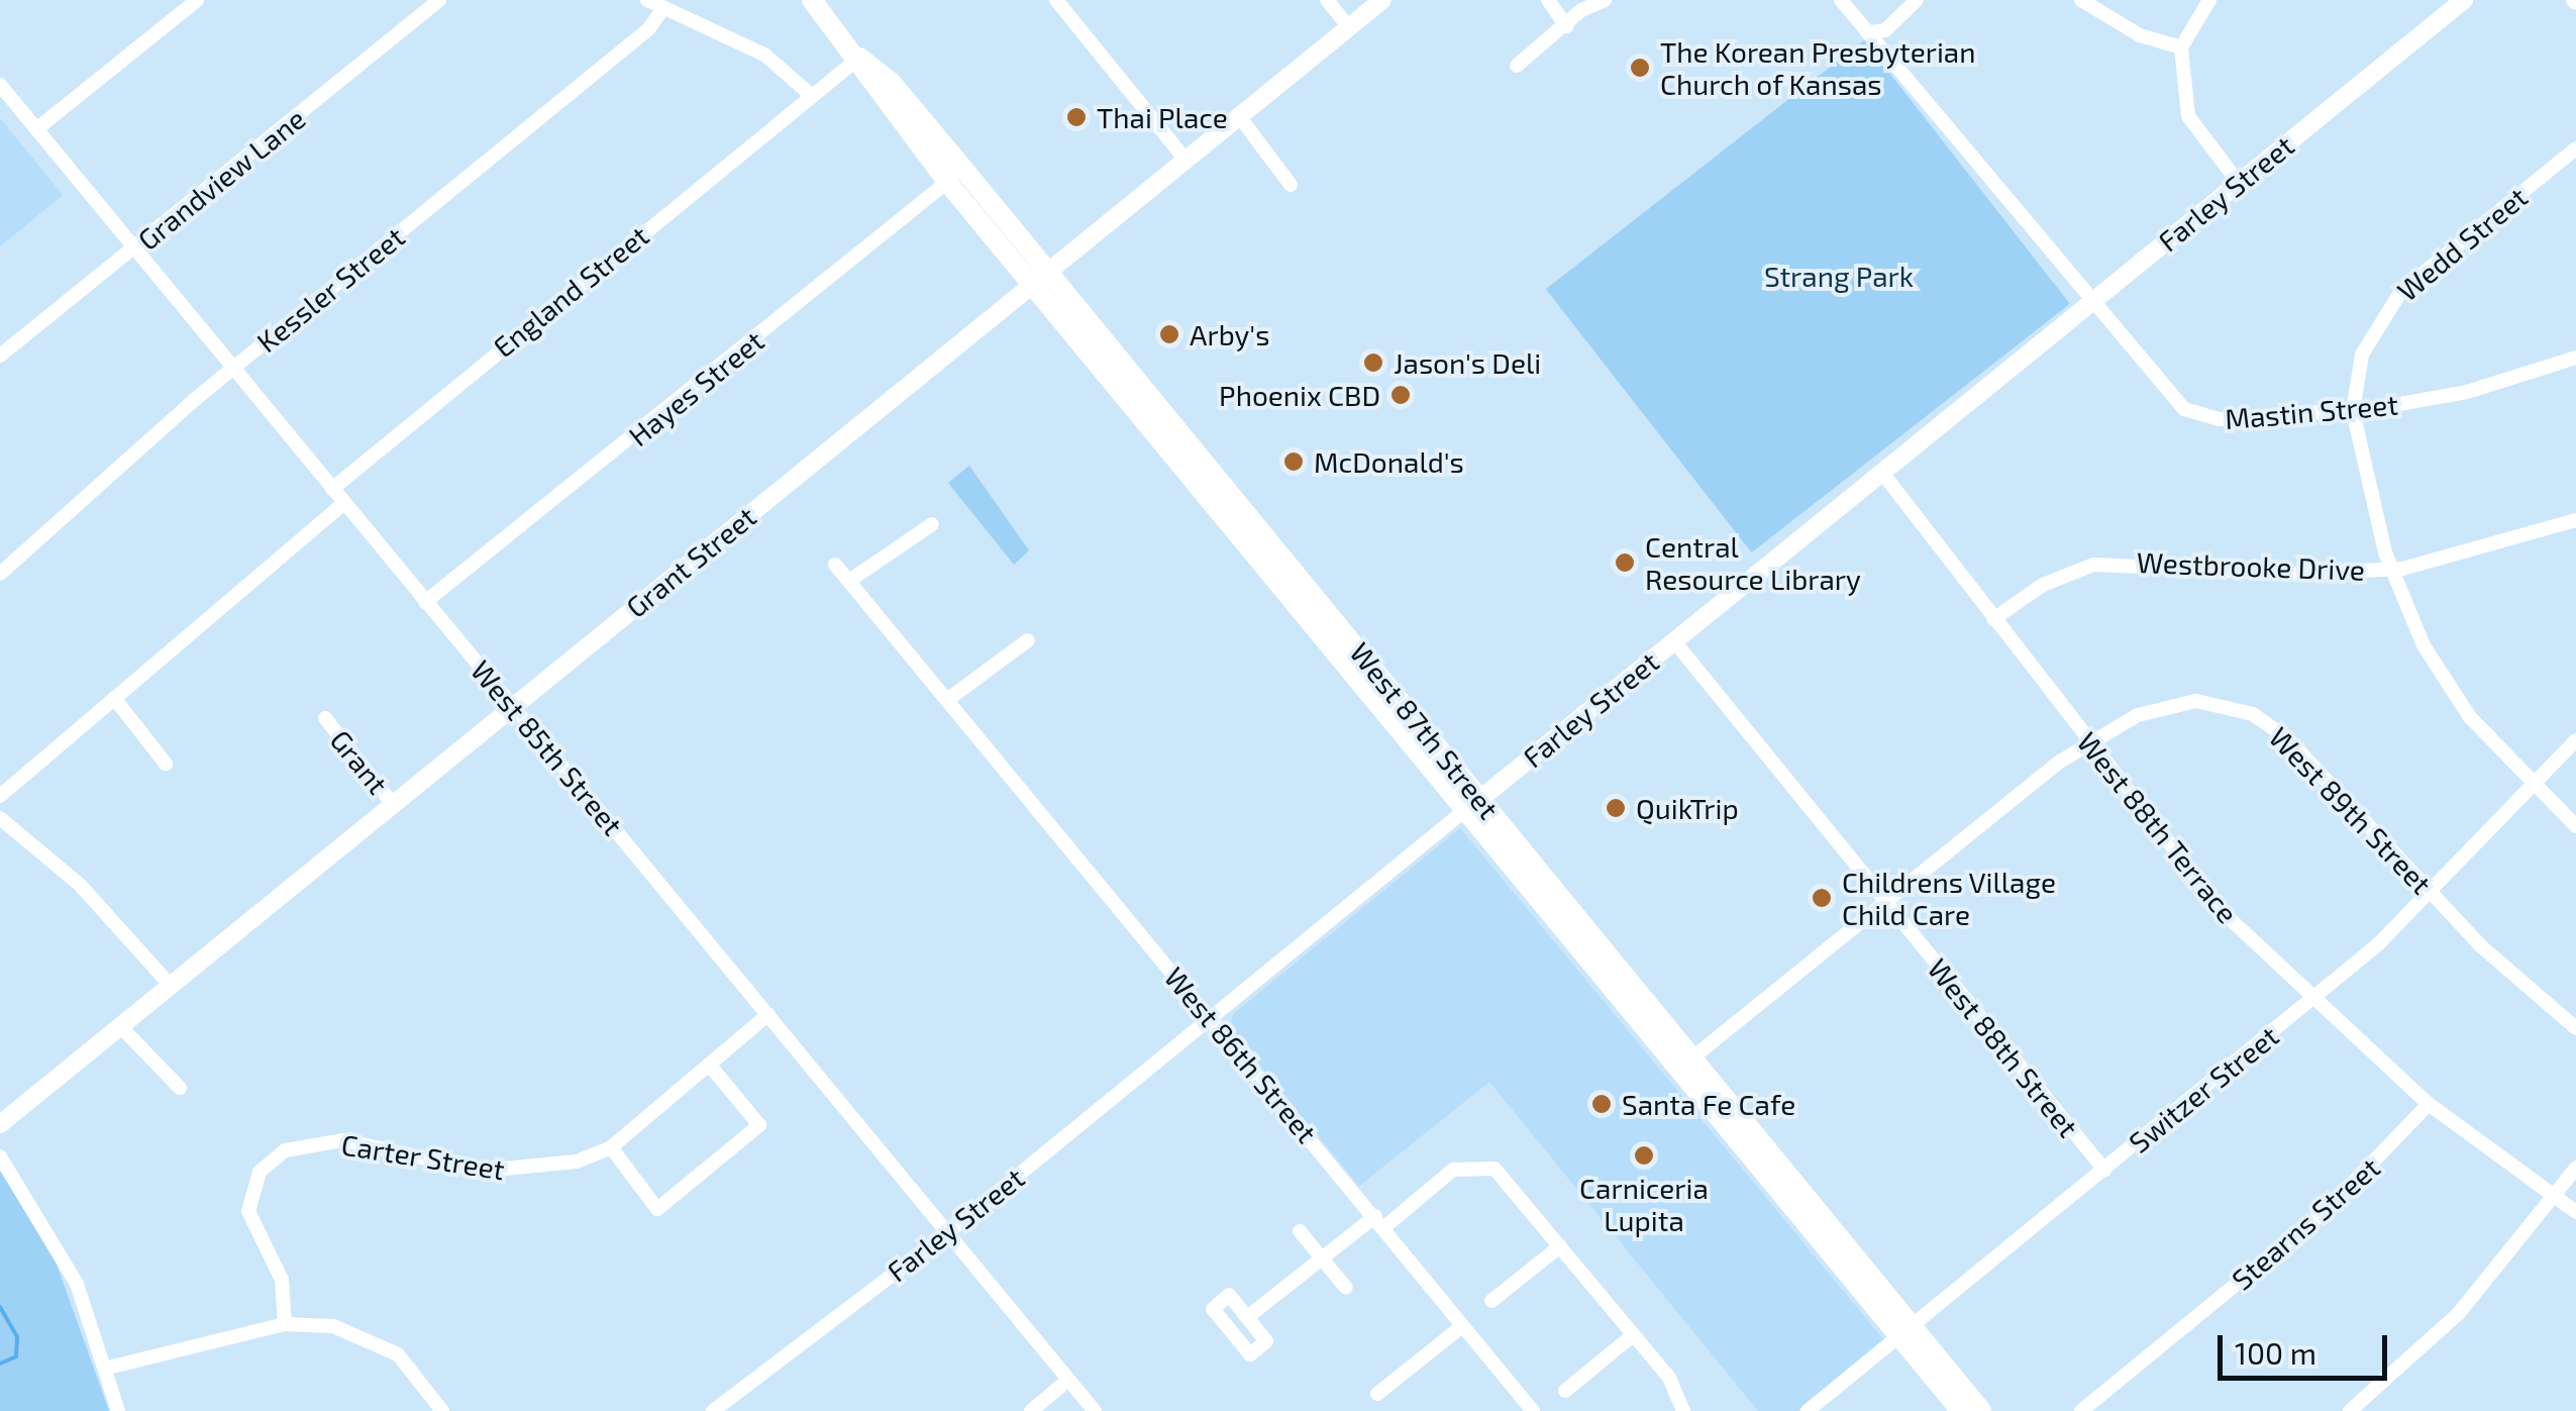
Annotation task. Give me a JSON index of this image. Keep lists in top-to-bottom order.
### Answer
{
  "streets": {
    "main road": ["West 87th Street"],
    "street": [
      "Grandview Lane",
      "Farley Street",
      "Wedd Street",
      "Kessler Street",
      "England Street",
      "Hayes Street",
      "Mastin Street",
      "Grant Street",
      "Westbrooke Drive",
      "West 85th Street",
      "Grant",
      "West 89th Street",
      "West 88th Terrace",
      "West 88th Street",
      "West 86th Street",
      "Switzer Street",
      "Carter Street",
      "Stearns Street"
    ]
  },
  "crossings": [
    ["Grandview Lane", "West 85th Street"],
    ["Farley Street", "Mastin Street"],
    ["Farley Street", "West 87th Street"],
    ["Farley Street", "West 85th Street"],
    ["Farley Street", "West 88th Terrace"],
    ["Farley Street", "West 88th Street"],
    ["Farley Street", "West 86th Street"],
    ["Wedd Street", "Mastin Street"],
    ["Kessler Street", "West 85th Street"],
    ["England Street", "West 87th Street"],
    ["England Street", "West 85th Street"],
    ["Hayes Street", "West 87th Street"],
    ["Hayes Street", "West 85th Street"],
    ["Grant Street", "West 87th Street"],
    ["Grant Street", "West 85th Street"],
    ["Grant Street", "Grant"],
    ["Westbrooke Drive", "West 88th Terrace"],
    ["West 87th Street", "Switzer Street"],
    ["West 85th Street", "Carter Street"],
    ["West 89th Street", "West 88th Terrace"],
    ["West 89th Street", "Switzer Street"],
    ["West 88th Terrace", "Switzer Street"],
    ["West 88th Terrace", "Stearns Street"],
    ["West 88th Street", "Switzer Street"]
  ],
  "parks": ["Strang Park"],
  "places": [
    "The Korean Presbyterian Church of Kansas",
    "Thai Place",
    "Arby's",
    "Jason's Deli",
    "Phoenix CBD",
    "McDonald's",
    "Central Resource Library",
    "QuikTrip",
    "Childrens Village Child Care",
    "Santa Fe Cafe",
    "Carniceria Lupita"
  ],
  "scale_bar": "100 m"
}
